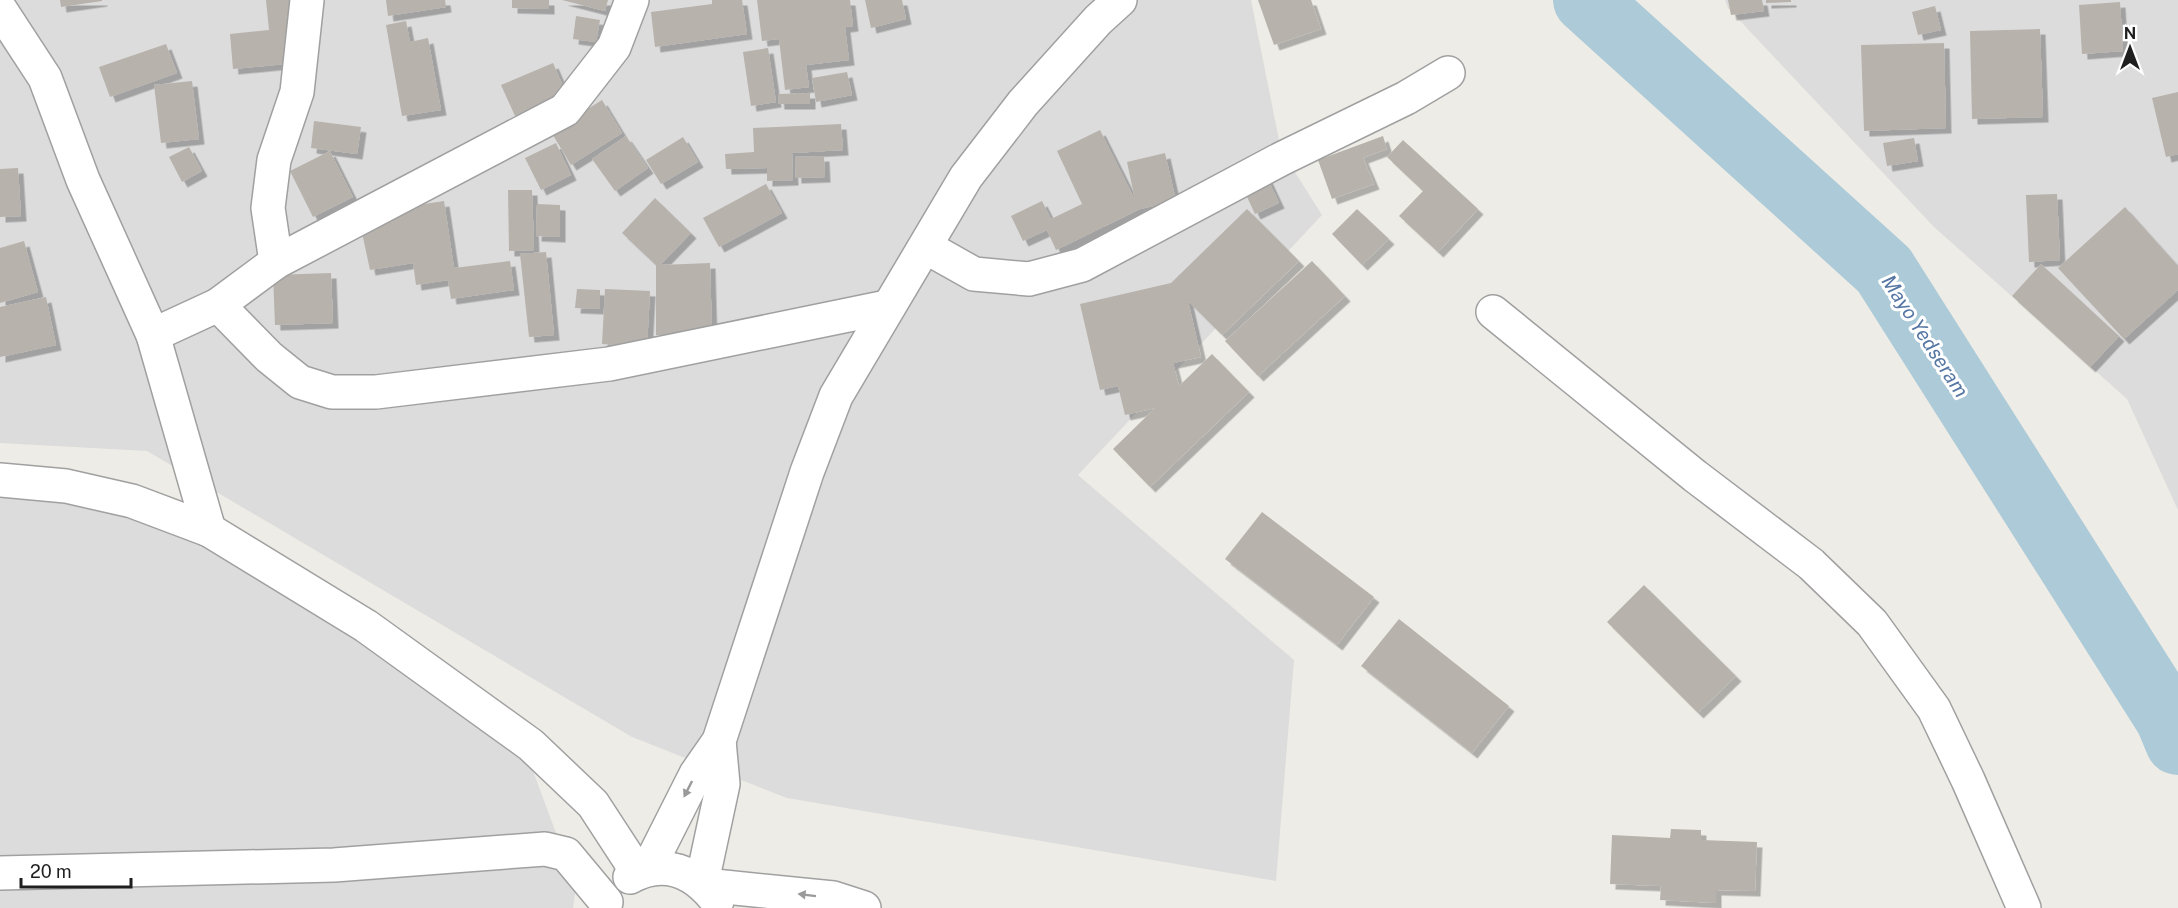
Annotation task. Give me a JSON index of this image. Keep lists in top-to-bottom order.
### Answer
{
  "water": ["Mayo Yedseram"],
  "scale_bar": "20 m",
  "north": "top"
}
